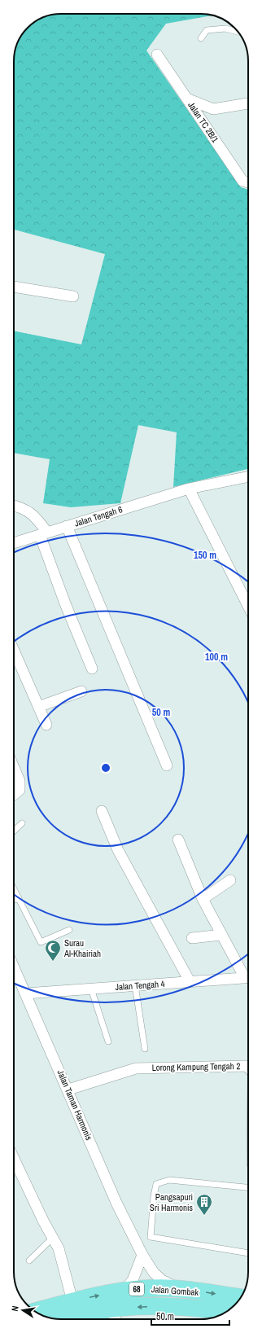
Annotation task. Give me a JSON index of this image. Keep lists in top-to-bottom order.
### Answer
{
  "streets": {
    "main road": ["68", "Jalan Gombak"],
    "street": [
      "Jalan TC 2B/1",
      "Jalan Tengah 6",
      "Jalan Tengah 4",
      "Lorong Kampung Tengah 2",
      "Jalan Taman Harmonis"
    ]
  },
  "crossings": [
    ["Jalan Tengah 4", "Jalan Taman Harmonis"],
    ["Lorong Kampung Tengah 2", "Jalan Taman Harmonis"],
    ["Jalan Taman Harmonis", "Jalan Gombak"]
  ],
  "places": {
    "mosque": ["Surau Al-Khairiah"],
    "building": ["Pangsapuri Sri Harmonis"]
  },
  "scale_bar": "50 m",
  "north": "left",
  "rings": ["150 m", "100 m", "50 m"]
}
